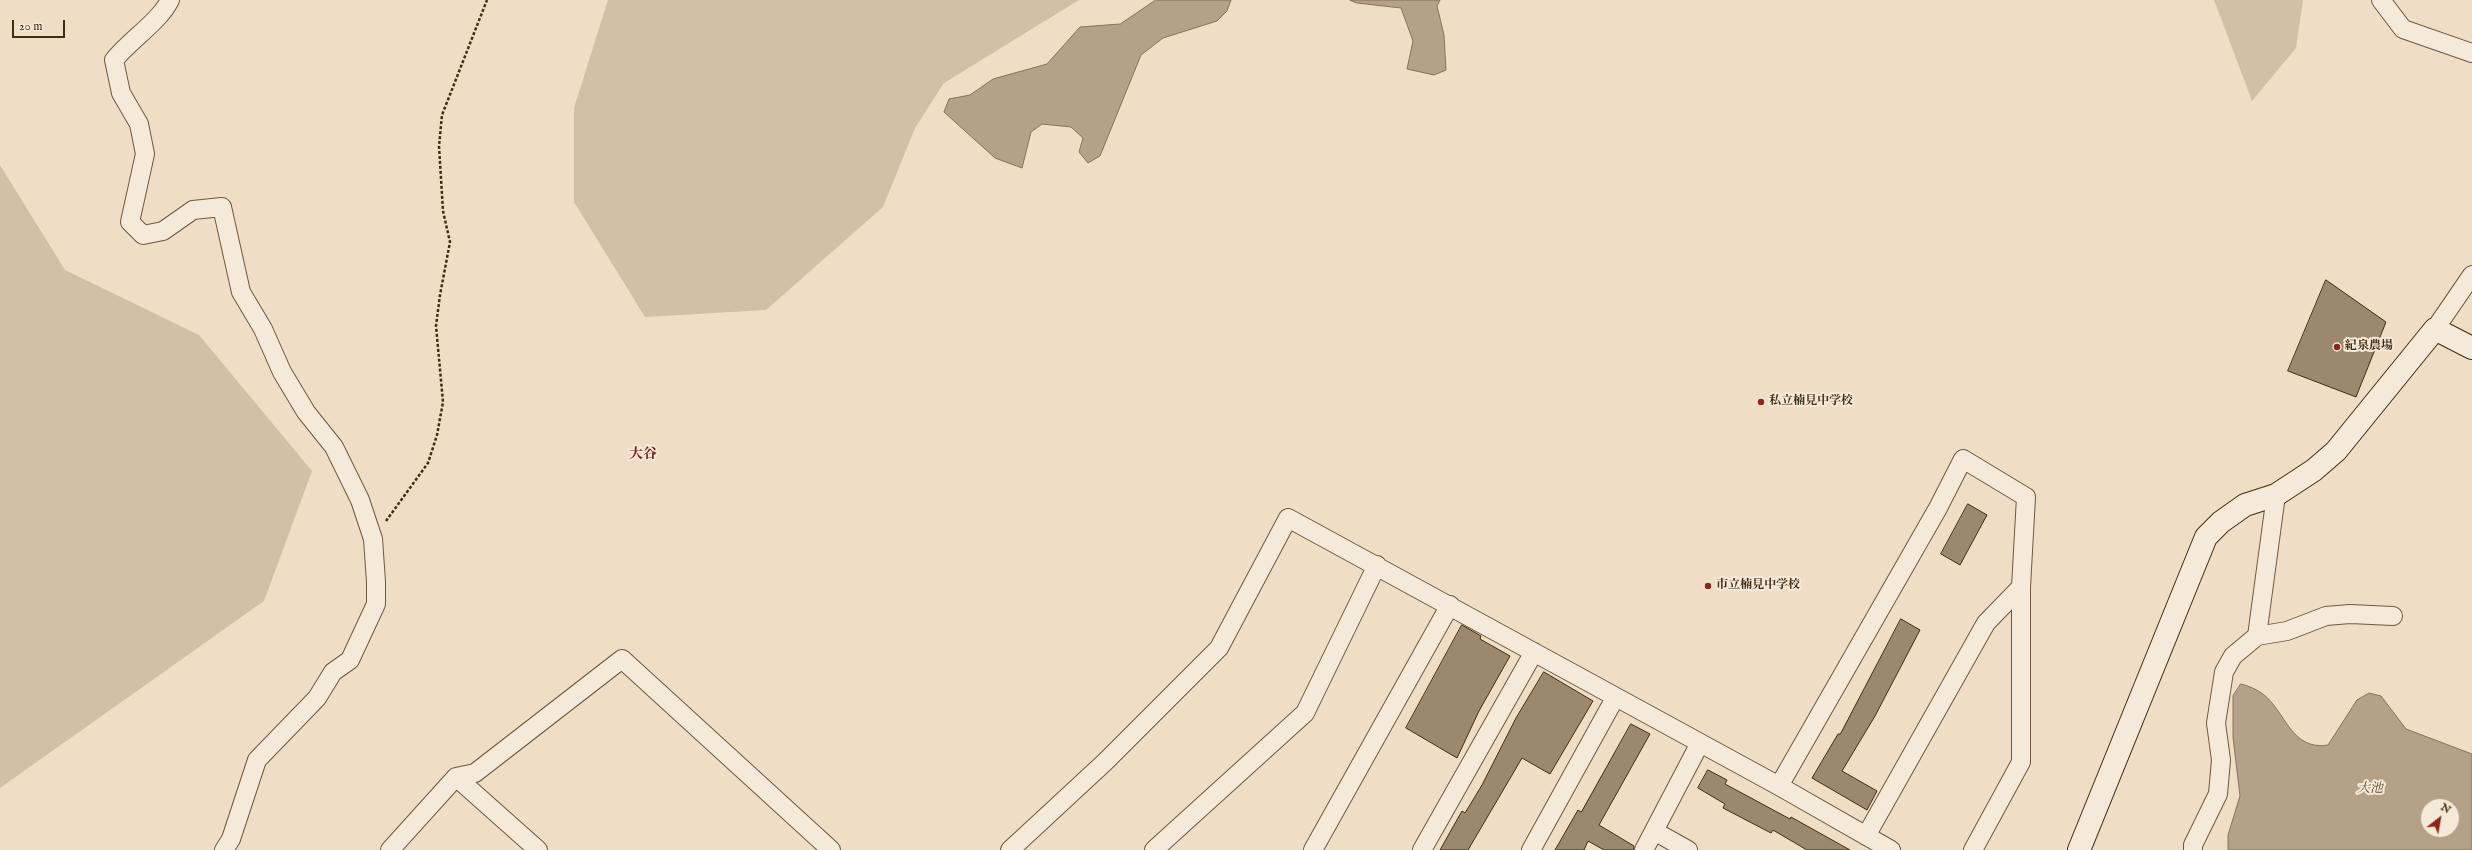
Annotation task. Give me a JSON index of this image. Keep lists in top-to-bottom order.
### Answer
{
  "districts": ["大谷"],
  "water": ["大池"],
  "places": ["紀泉農場", "私立楠見中学校", "市立楠見中学校"],
  "scale_bar": "20 m",
  "north": "top right"
}
